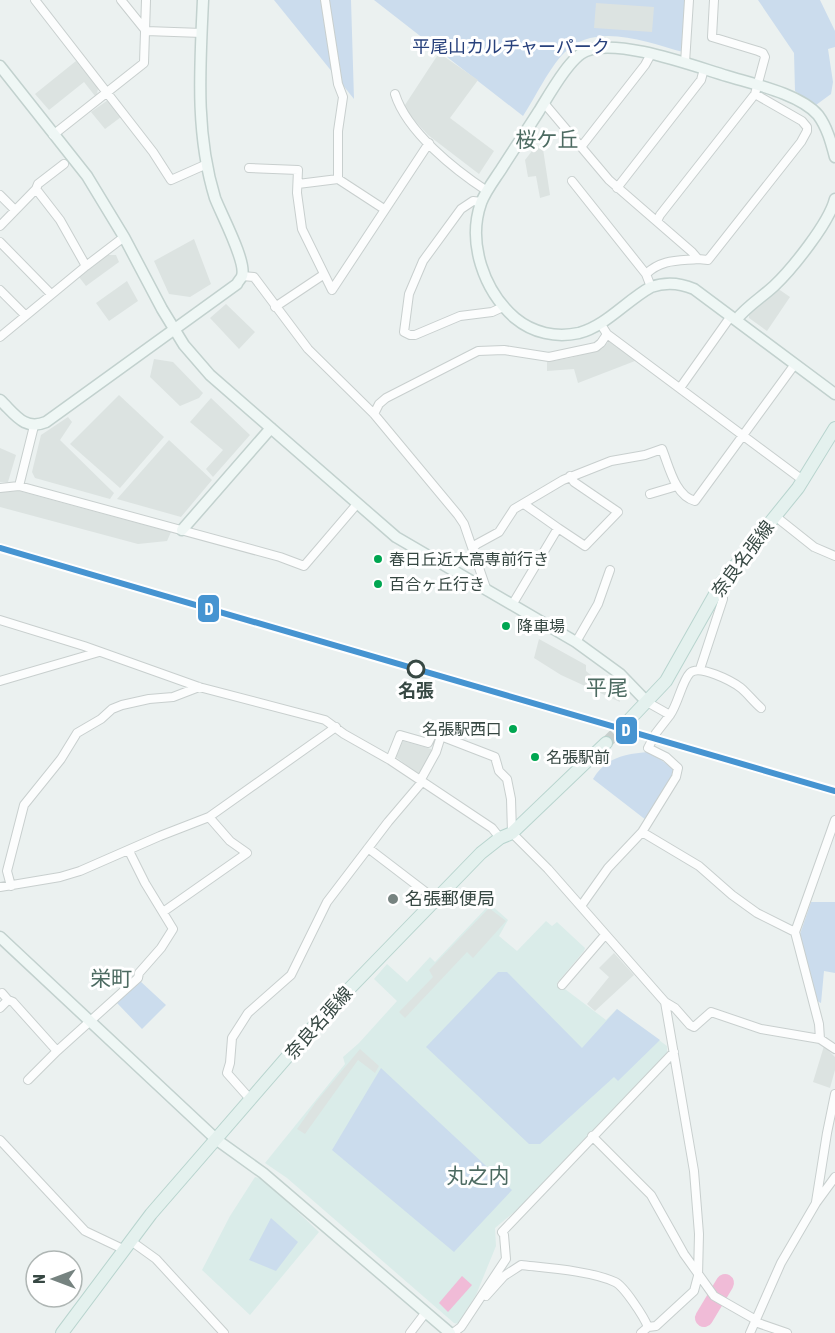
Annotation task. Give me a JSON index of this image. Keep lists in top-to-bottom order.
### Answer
{
  "streets": {
    "main road": ["奈良名張線"]
  },
  "districts": [
    "桜ケ丘",
    "平尾",
    "栄町",
    "丸之内"
  ],
  "parks": ["平尾山カルチャーパーク"],
  "places": [
    "春日丘近大高専前行き",
    "百合ヶ丘行き",
    "降車場",
    "名張",
    "名張駅西口",
    "名張駅前",
    "名張郵便局"
  ],
  "lines": ["transit line D"],
  "north": "left"
}
